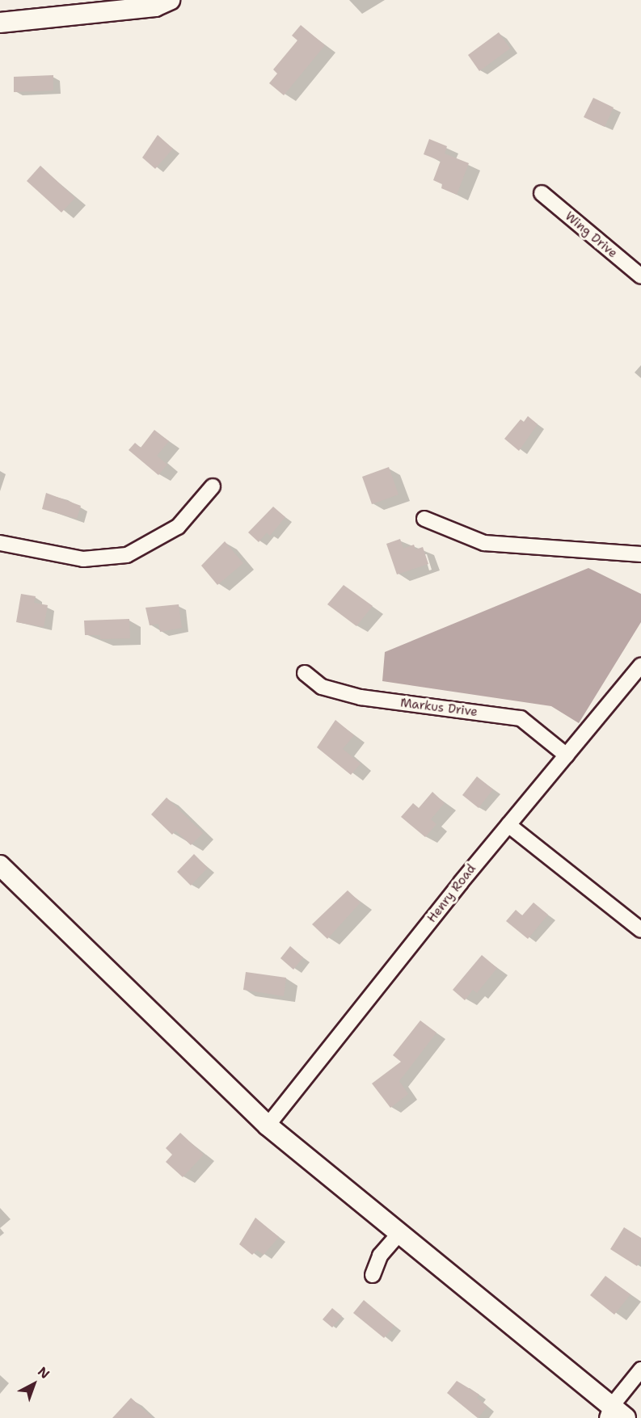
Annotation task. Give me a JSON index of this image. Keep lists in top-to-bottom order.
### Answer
{
  "streets": {
    "street": ["Wing Drive", "Markus Drive", "Henry Road"]
  },
  "crossings": [
    ["Markus Drive", "Henry Road"]
  ],
  "north": "top right"
}
